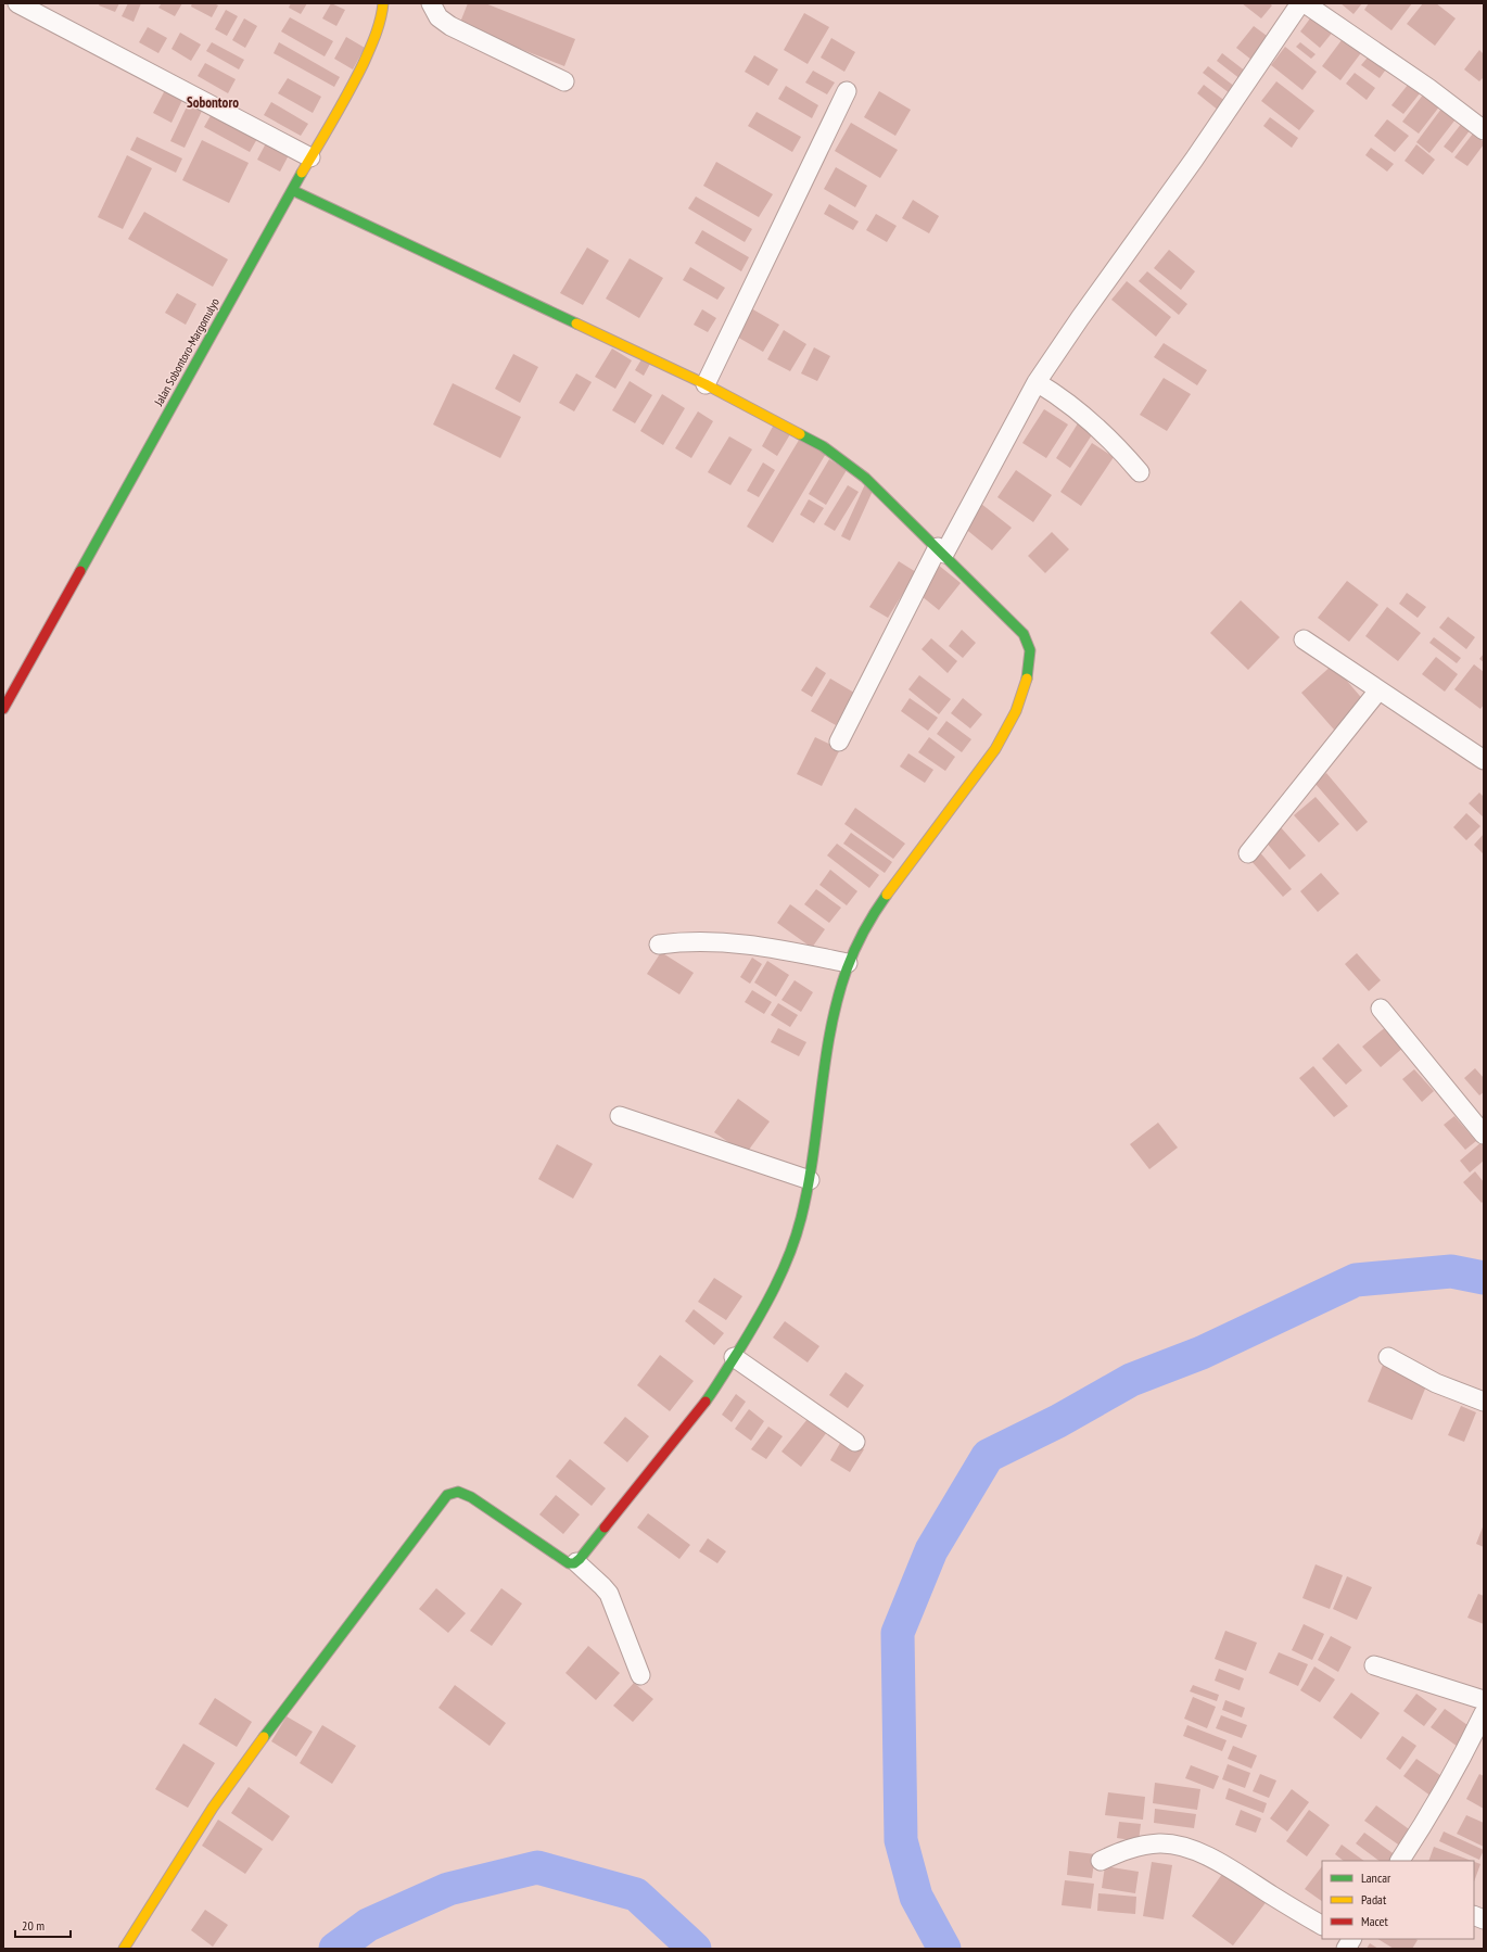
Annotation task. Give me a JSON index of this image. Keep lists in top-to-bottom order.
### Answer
{
  "streets": {
    "street": ["Jalan Sobontoro-Margomulyo"]
  },
  "districts": ["Sobontoro"],
  "legend": ["Lancar", "Padat", "Macet"],
  "scale_bar": "20 m"
}
